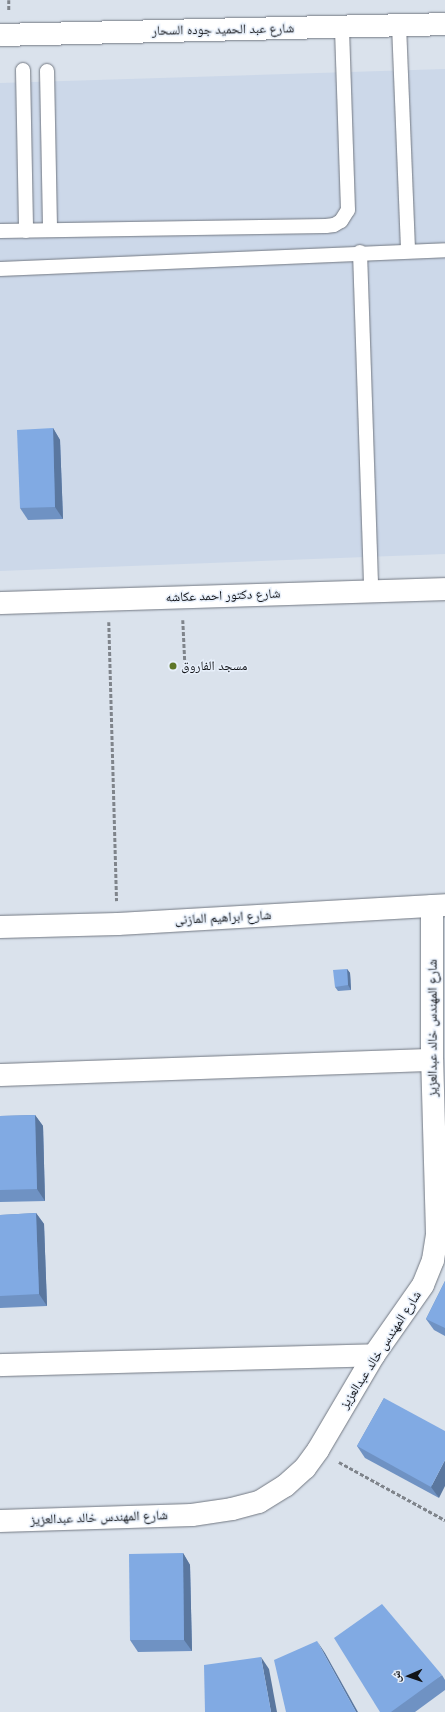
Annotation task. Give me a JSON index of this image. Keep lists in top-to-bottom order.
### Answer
{
  "streets": {
    "street": [
      "شارع عبد الحميد جوده السحار",
      "شارع دكتور احمد عكاشه",
      "شارع ابراهيم المازنى",
      "شارع المهندس خالد عبدالعزيز"
    ]
  },
  "crossings": [
    ["شارع ابراهيم المازنى", "شارع المهندس خالد عبدالعزيز"]
  ],
  "places": ["مسجد الفاروق"],
  "north": "left"
}
